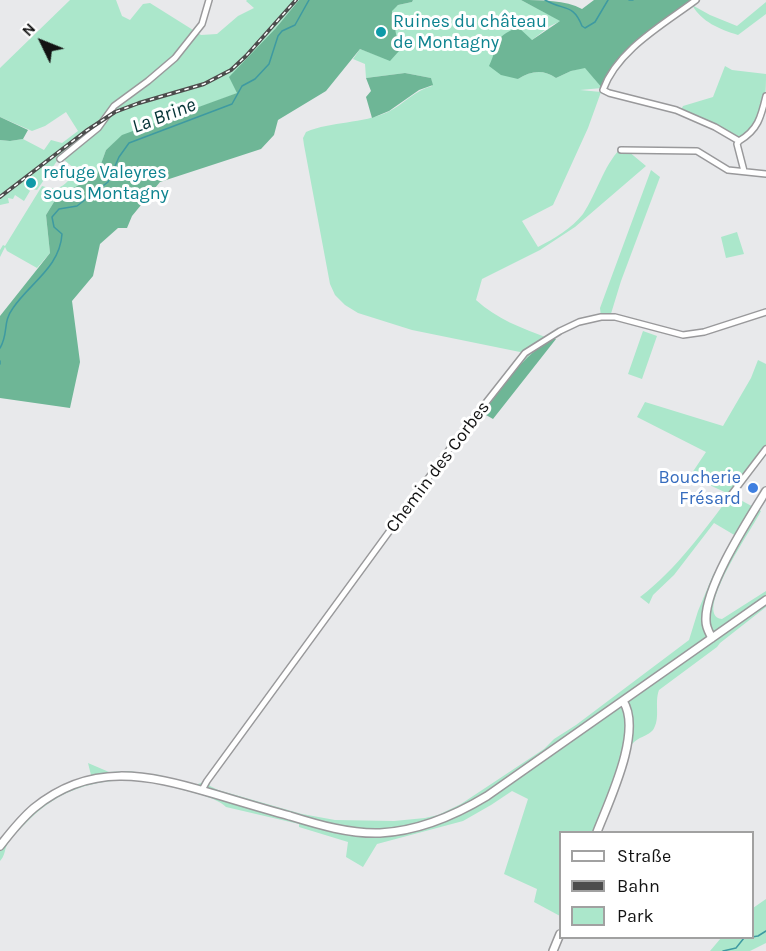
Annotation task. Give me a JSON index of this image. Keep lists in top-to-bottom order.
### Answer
{
  "streets": {
    "street": ["Chemin des Corbes"]
  },
  "water": ["La Brine"],
  "places": ["Ruines du château de Montagny", "refuge Valeyres sous Montagny", "Boucherie Frésard"],
  "legend": ["Straße", "Bahn", "Park"],
  "north": "top left"
}
